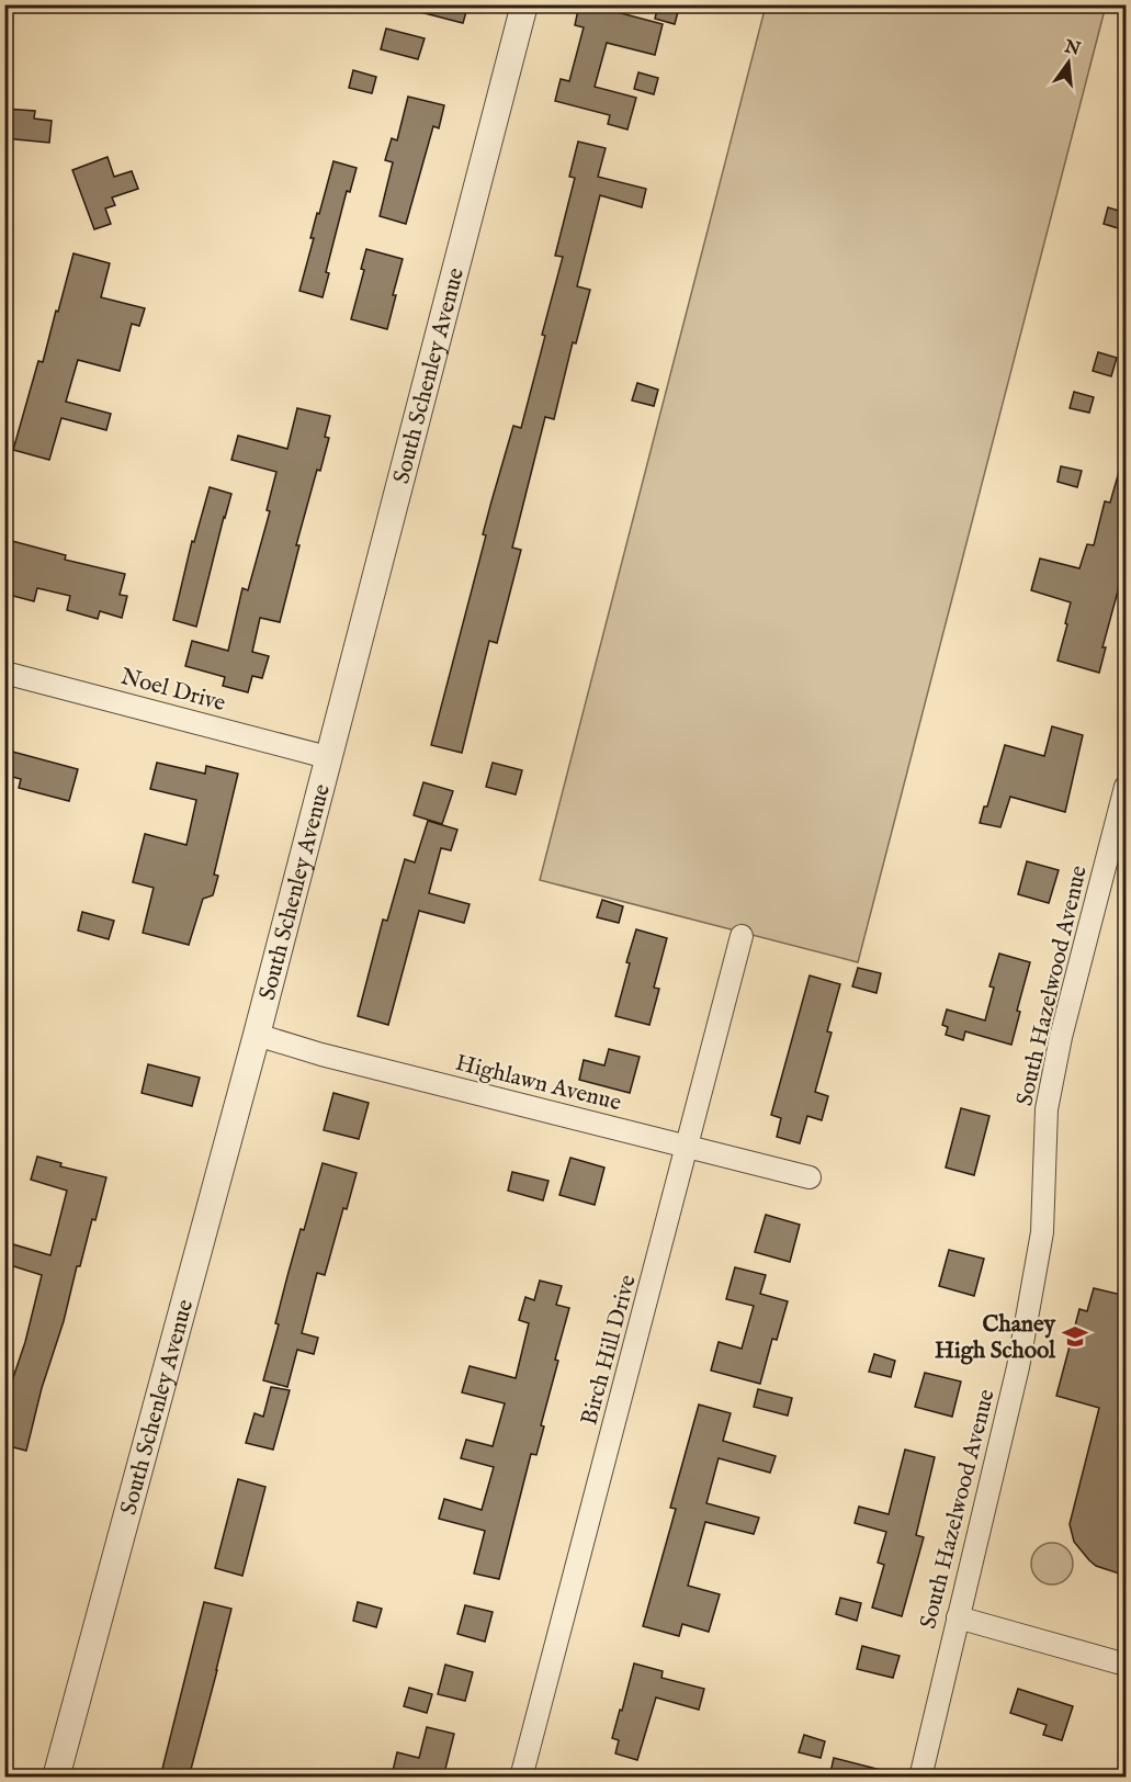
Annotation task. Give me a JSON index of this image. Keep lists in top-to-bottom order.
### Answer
{
  "streets": {
    "street": [
      "South Schenley Avenue",
      "Noel Drive",
      "South Hazelwood Avenue",
      "Highlawn Avenue",
      "Birch Hill Drive"
    ]
  },
  "crossings": [
    ["South Schenley Avenue", "Noel Drive"],
    ["South Schenley Avenue", "Highlawn Avenue"],
    ["Highlawn Avenue", "Birch Hill Drive"]
  ],
  "places": {
    "school or university": ["Chaney High School"]
  },
  "north": "top"
}
